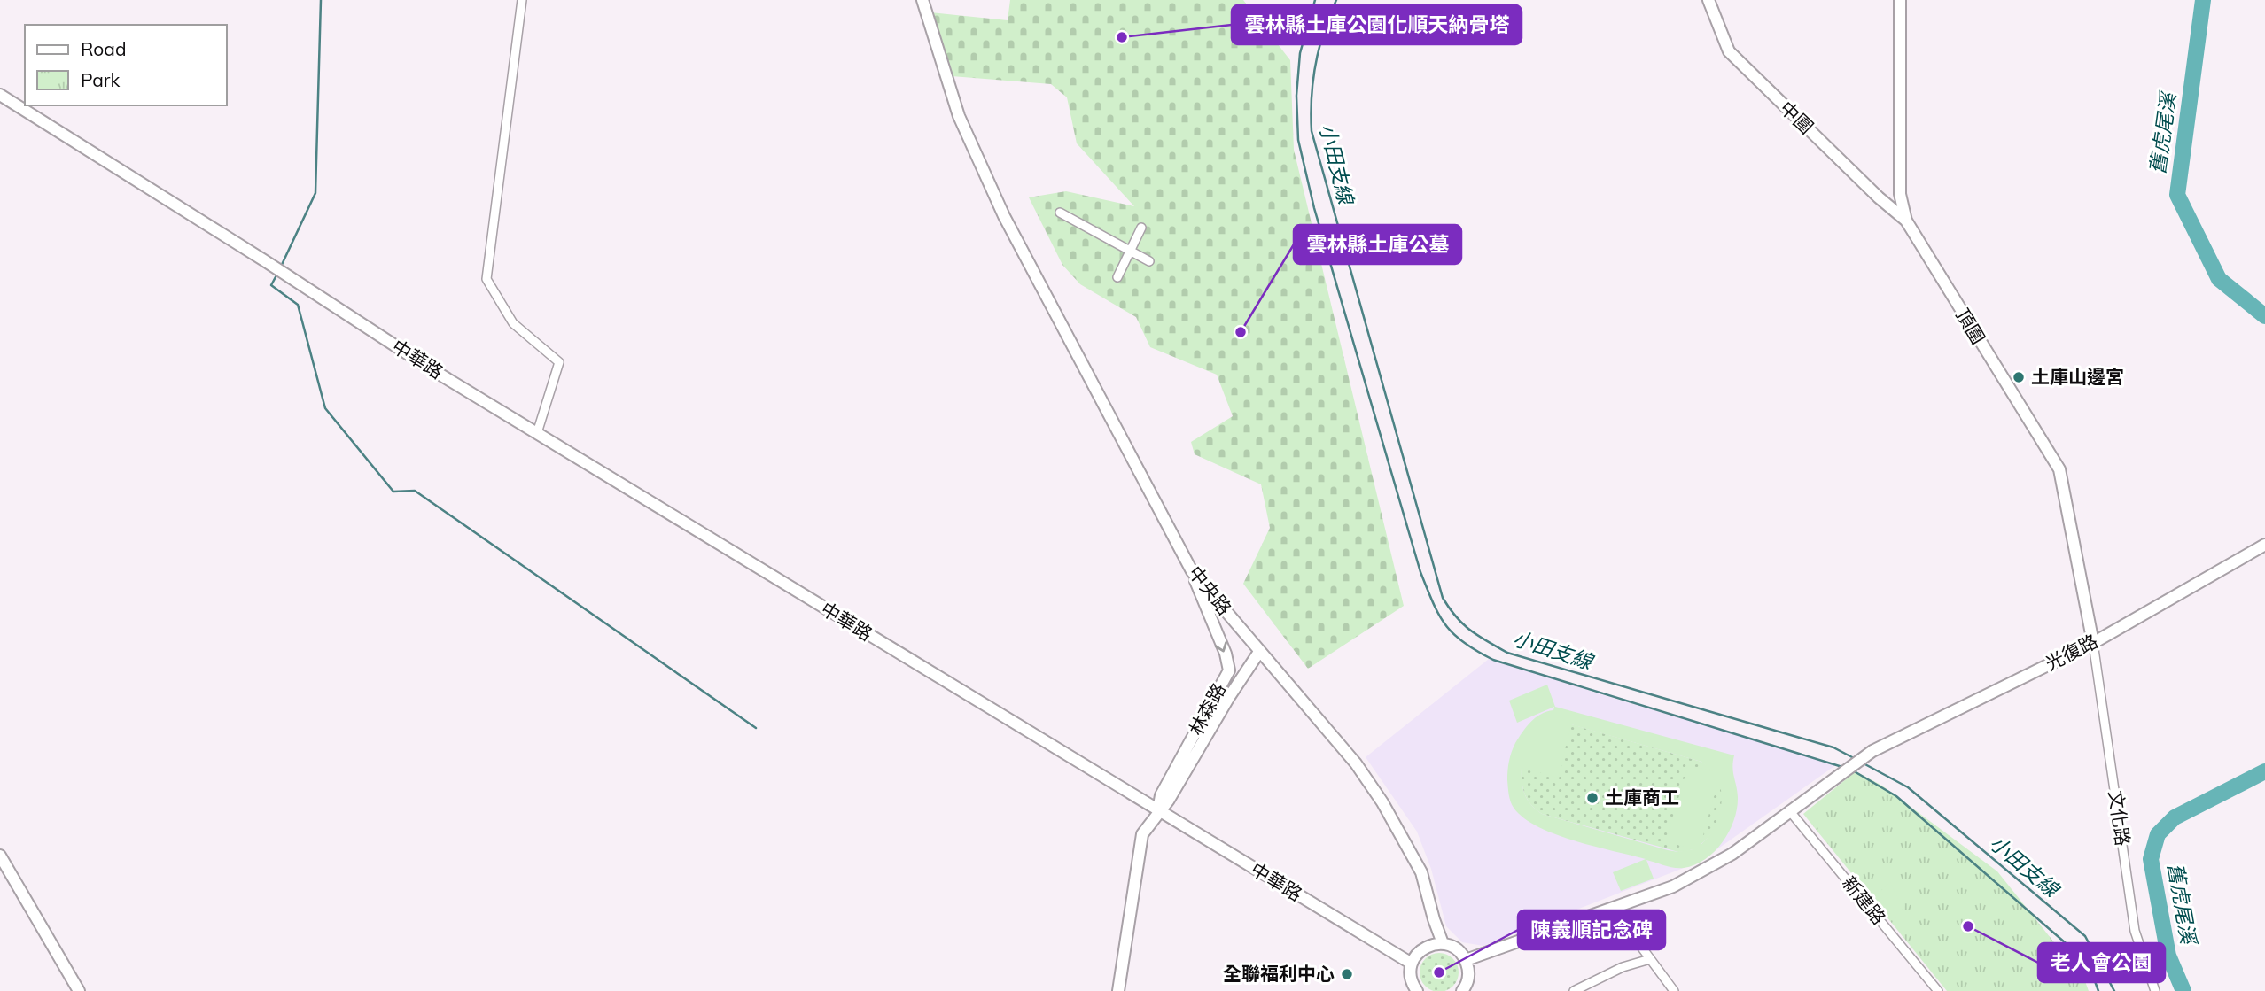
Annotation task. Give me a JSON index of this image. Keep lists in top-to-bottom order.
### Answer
{
  "streets": {
    "main road": [
      "中圍",
      "頂圍",
      "中華路",
      "中央路",
      "光復路",
      "林森路"
    ],
    "street": ["文化路", "新建路"]
  },
  "crossings": [
    ["中圍", "頂圍"],
    ["頂圍", "光復路"],
    ["頂圍", "文化路"],
    ["中華路", "林森路"],
    ["中央路", "林森路"],
    ["光復路", "文化路"],
    ["光復路", "新建路"]
  ],
  "water": ["舊虎尾溪", "小田支線"],
  "places": [
    "雲林縣土庫公園化順天納骨塔",
    "雲林縣土庫公墓",
    "土庫山邊宮",
    "土庫商工",
    "老人會公園",
    "陳義順記念碑",
    "全聯福利中心"
  ],
  "legend": ["Road", "Park"]
}
